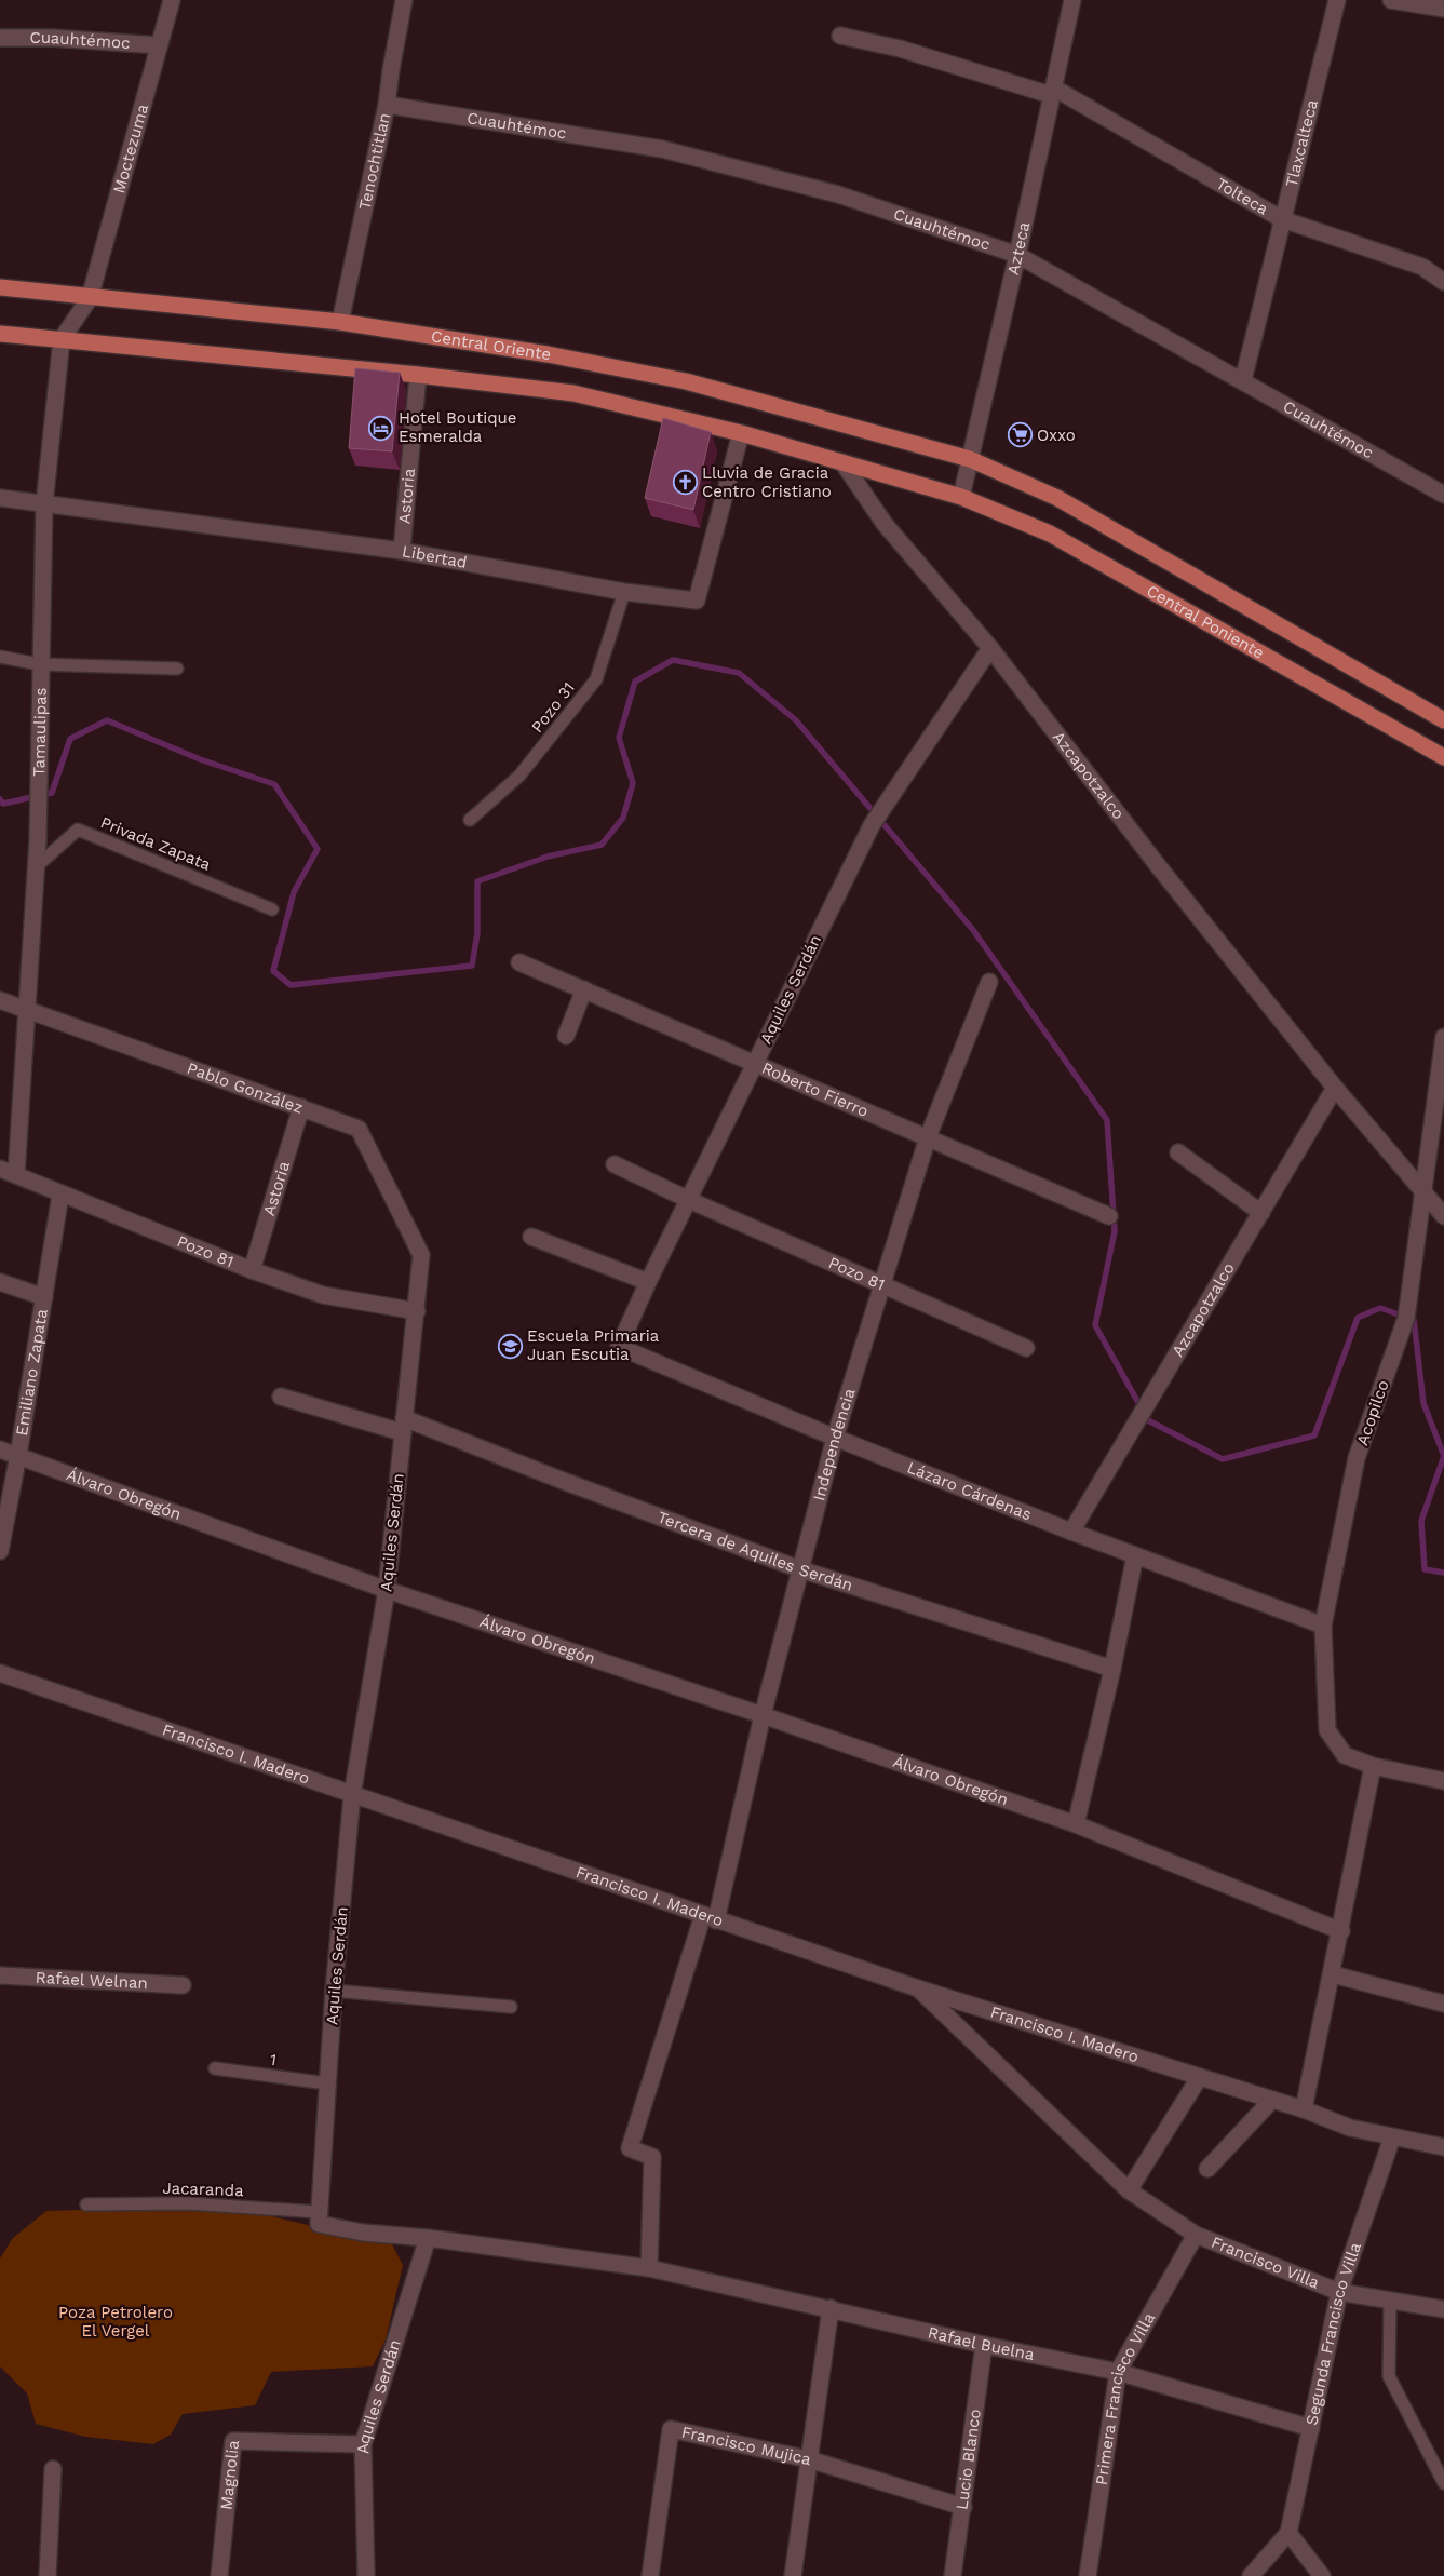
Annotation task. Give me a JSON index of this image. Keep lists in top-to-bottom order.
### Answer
{
  "streets": {
    "main road": ["Central Oriente", "Central Poniente"],
    "street": [
      "Cuauhtémoc",
      "Tlaxcalteca",
      "Moctezuma",
      "Tenochtitlan",
      "Tolteca",
      "Azteca",
      "Astoria",
      "Libertad",
      "Tamaulipas",
      "Azcapotzalco",
      "Aquiles Serdán",
      "Pablo González",
      "Roberto Fierro",
      "Pozo 81",
      "Emiliano Zapata",
      "Acopilco",
      "Independencia",
      "Lázaro Cárdenas",
      "Álvaro Obregón",
      "Tercera de Aquiles Serdán",
      "Francisco I. Madero",
      "Rafael Welnan",
      "Francisco Villa",
      "Segunda Francisco Villa",
      "Rafael Buelna",
      "Primera Francisco Villa",
      "Francisco Mujica",
      "Lucio Blanco",
      "Magnolia"
    ],
    "lane": [
      "Pozo 31",
      "Privada Zapata",
      "1",
      "Jacaranda"
    ]
  },
  "crossings": [
    ["Cuauhtémoc", "Tlaxcalteca"],
    ["Cuauhtémoc", "Moctezuma"],
    ["Cuauhtémoc", "Tenochtitlan"],
    ["Cuauhtémoc", "Azteca"],
    ["Tlaxcalteca", "Tolteca"],
    ["Moctezuma", "Central Oriente"],
    ["Moctezuma", "Tamaulipas"],
    ["Tenochtitlan", "Central Oriente"],
    ["Tolteca", "Azteca"],
    ["Azteca", "Central Oriente"],
    ["Azteca", "Central Poniente"],
    ["Central Oriente", "Tamaulipas"],
    ["Astoria", "Libertad"],
    ["Astoria", "Pablo González"],
    ["Astoria", "Pozo 81"],
    ["Libertad", "Pozo 31"],
    ["Libertad", "Tamaulipas"],
    ["Tamaulipas", "Privada Zapata"],
    ["Tamaulipas", "Pablo González"],
    ["Tamaulipas", "Pozo 81"],
    ["Azcapotzalco", "Aquiles Serdán"],
    ["Azcapotzalco", "Acopilco"],
    ["Azcapotzalco", "Lázaro Cárdenas"],
    ["Aquiles Serdán", "Pablo González"],
    ["Aquiles Serdán", "Roberto Fierro"],
    ["Aquiles Serdán", "Pozo 81"],
    ["Aquiles Serdán", "Lázaro Cárdenas"],
    ["Aquiles Serdán", "Álvaro Obregón"],
    ["Aquiles Serdán", "Tercera de Aquiles Serdán"],
    ["Aquiles Serdán", "Francisco I. Madero"],
    ["Aquiles Serdán", "1"],
    ["Aquiles Serdán", "Jacaranda"],
    ["Aquiles Serdán", "Rafael Buelna"],
    ["Aquiles Serdán", "Magnolia"],
    ["Roberto Fierro", "Independencia"],
    ["Pozo 81", "Emiliano Zapata"],
    ["Pozo 81", "Independencia"],
    ["Emiliano Zapata", "Álvaro Obregón"],
    ["Acopilco", "Lázaro Cárdenas"],
    ["Independencia", "Lázaro Cárdenas"],
    ["Independencia", "Álvaro Obregón"],
    ["Independencia", "Tercera de Aquiles Serdán"],
    ["Independencia", "Francisco I. Madero"],
    ["Independencia", "Rafael Buelna"],
    ["Francisco I. Madero", "Francisco Villa"],
    ["Francisco I. Madero", "Segunda Francisco Villa"],
    ["Francisco Villa", "Segunda Francisco Villa"],
    ["Francisco Villa", "Primera Francisco Villa"],
    ["Segunda Francisco Villa", "Rafael Buelna"],
    ["Rafael Buelna", "Primera Francisco Villa"],
    ["Rafael Buelna", "Lucio Blanco"],
    ["Francisco Mujica", "Lucio Blanco"]
  ],
  "parks": ["Poza Petrolero El Vergel"],
  "places": {
    "hotel": ["Hotel Boutique Esmeralda"],
    "supermarket": ["Oxxo"],
    "church": ["Lluvia de Gracia Centro Cristiano"],
    "school or university": ["Escuela Primaria Juan Escutia"]
  }
}
